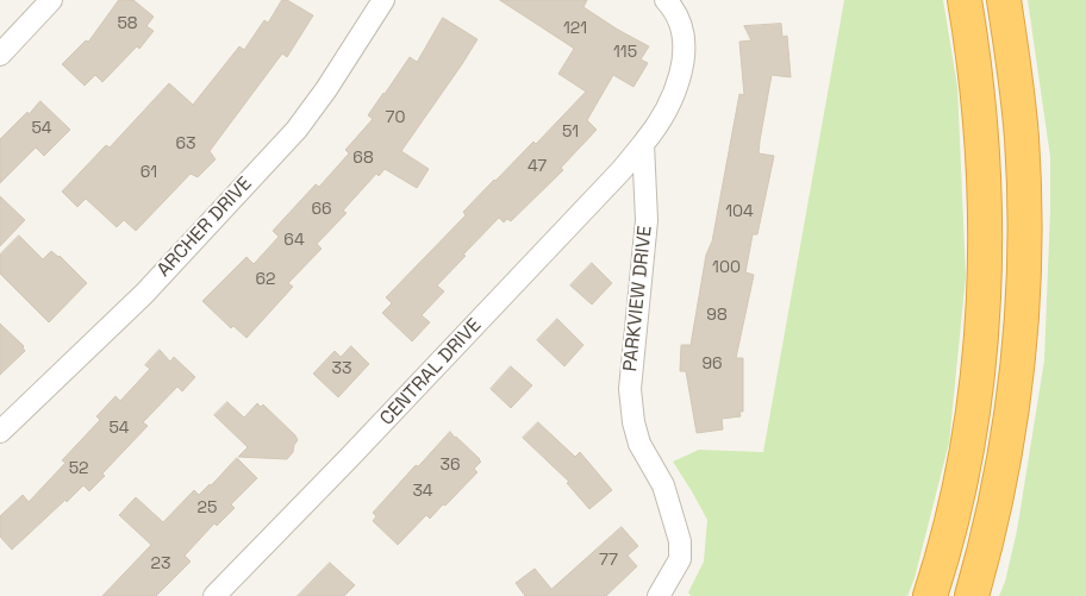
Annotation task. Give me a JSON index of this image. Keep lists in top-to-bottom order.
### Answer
{
  "streets": {
    "street": ["ARCHER DRIVE", "PARKVIEW DRIVE", "CENTRAL DRIVE"]
  },
  "crossings": [
    ["PARKVIEW DRIVE", "CENTRAL DRIVE"]
  ],
  "house_numbers": [
    "58",
    "121",
    "115",
    "70",
    "54",
    "51",
    "63",
    "68",
    "47",
    "61",
    "66",
    "104",
    "64",
    "100",
    "62",
    "98",
    "96",
    "33",
    "54",
    "36",
    "52",
    "34",
    "25",
    "77",
    "23"
  ]
}
